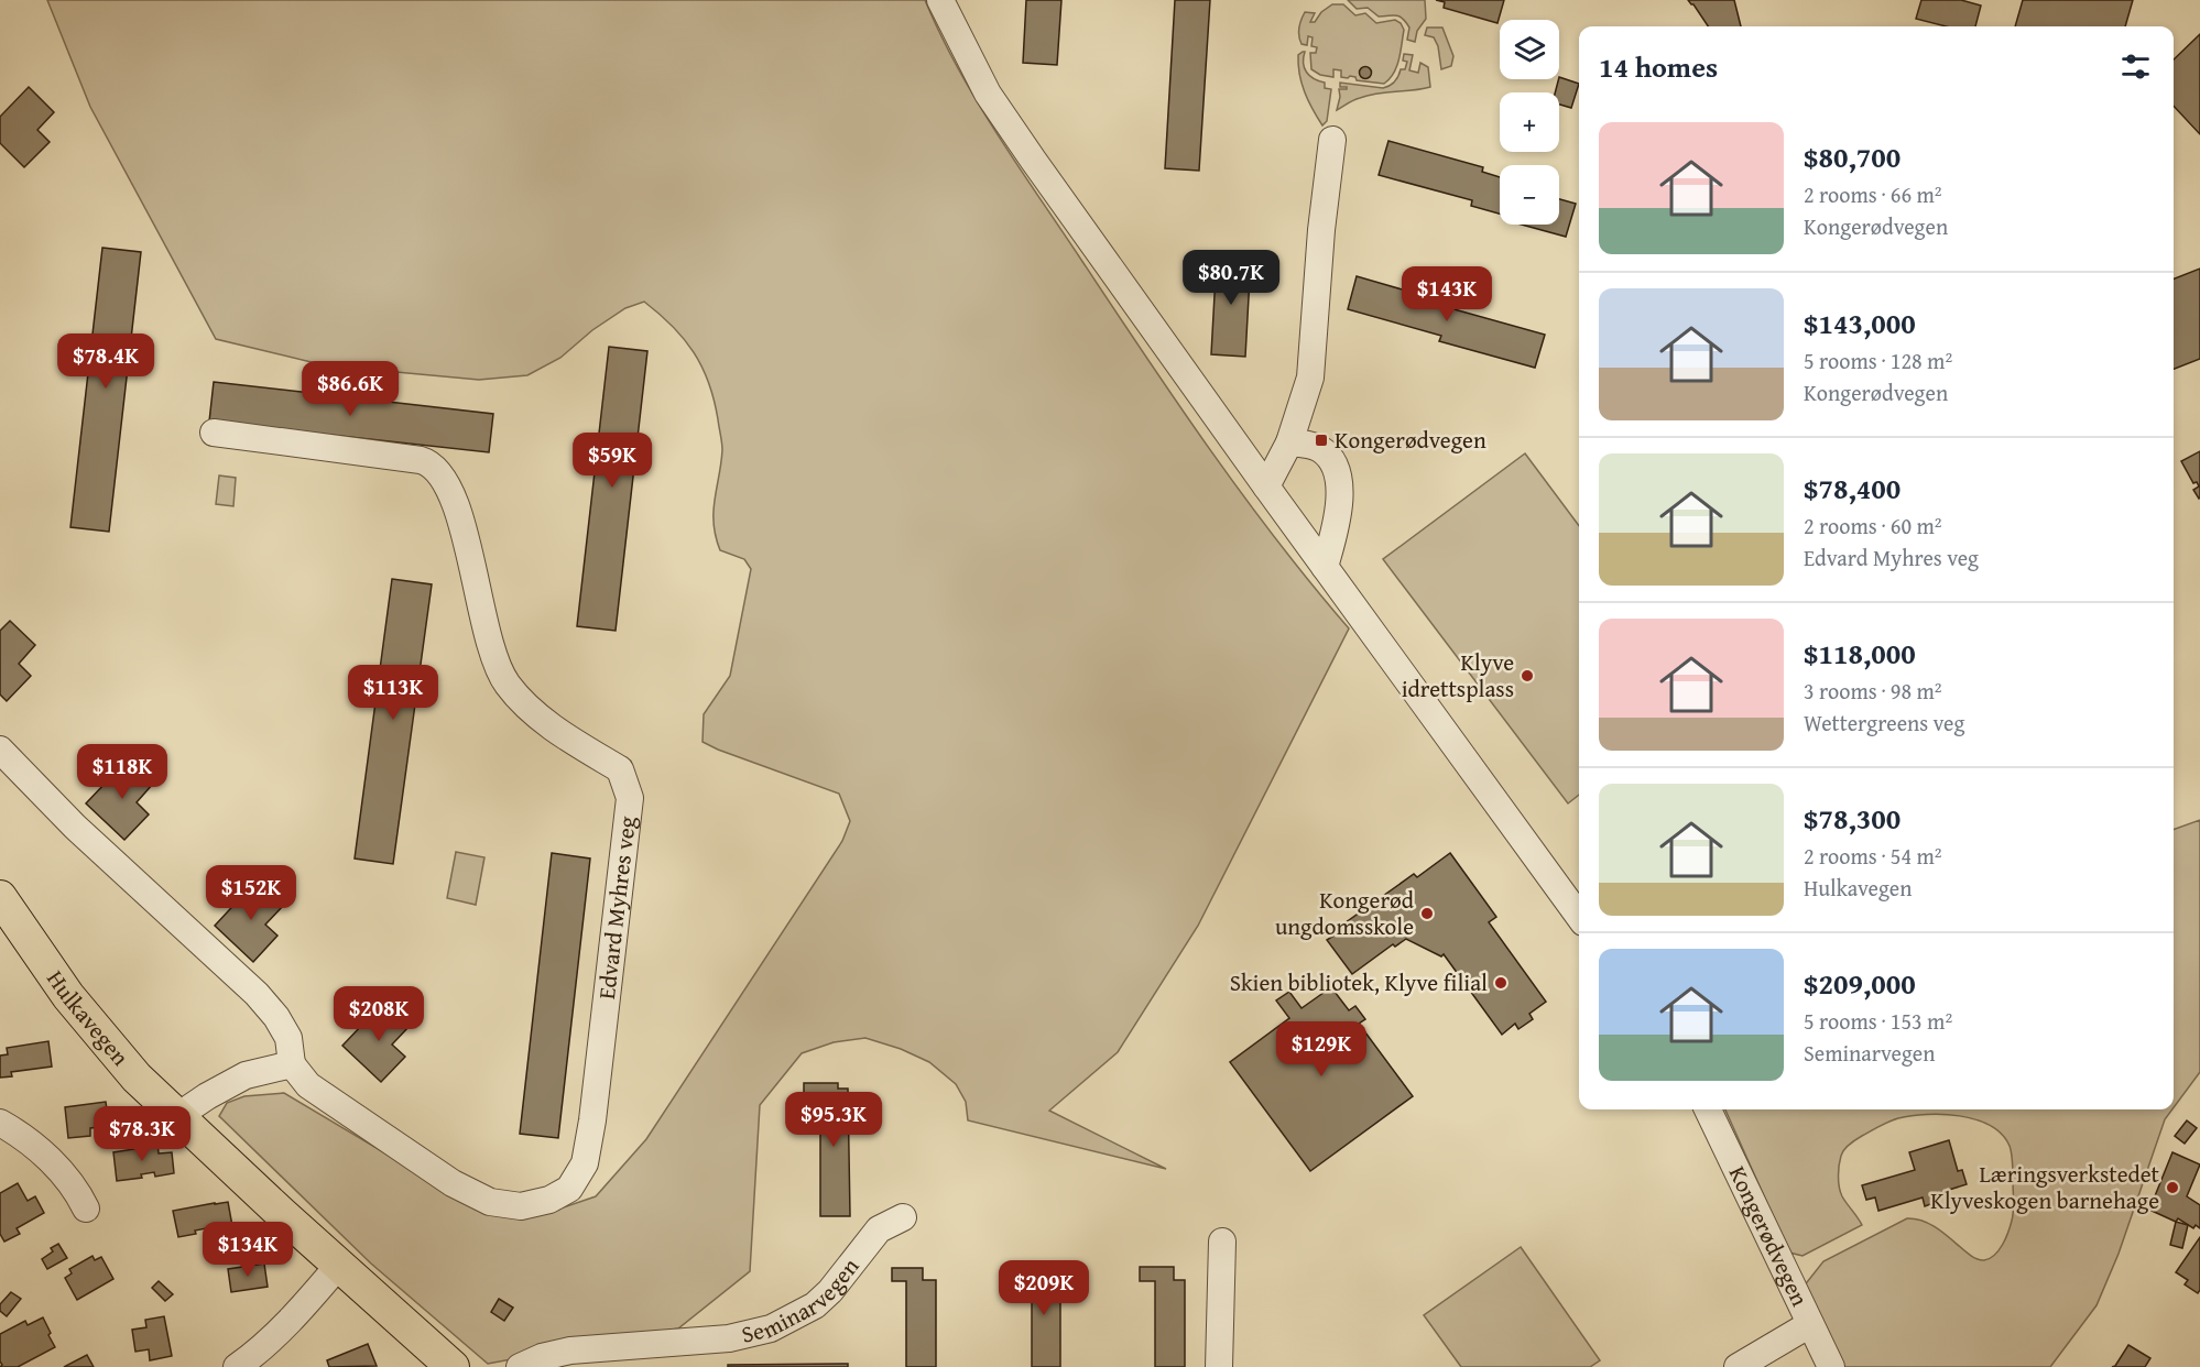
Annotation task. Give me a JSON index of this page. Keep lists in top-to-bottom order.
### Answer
{
  "streets": {
    "main road": ["Hulkavegen"],
    "street": ["Edvard Myhres veg", "Kongerødvegen", "Seminarvegen"]
  },
  "places": {
    "transit": ["Kongerødvegen"],
    "other": [
      "Klyve idrettsplass",
      "Kongerød ungdomsskole",
      "Skien bibliotek, Klyve filial",
      "Læringsverkstedet Klyveskogen barnehage"
    ]
  },
  "page": {
    "map_buttons": ["+", "−"],
    "heading": "14 homes",
    "list": [
      {
        "name": "$80,700",
        "note": "2 rooms · 66 m² · Kongerødvegen"
      },
      {
        "name": "$143,000",
        "note": "5 rooms · 128 m² · Kongerødvegen"
      },
      {
        "name": "$78,400",
        "note": "2 rooms · 60 m² · Edvard Myhres veg"
      },
      {
        "name": "$118,000",
        "note": "3 rooms · 98 m² · Wettergreens veg"
      },
      {
        "name": "$78,300",
        "note": "2 rooms · 54 m² · Hulkavegen"
      },
      {
        "name": "$209,000",
        "note": "5 rooms · 153 m² · Seminarvegen"
      }
    ],
    "price": [
      "$80.7K",
      "$143K",
      "$78.4K",
      "$86.6K",
      "$59K",
      "$113K",
      "$118K",
      "$152K",
      "$208K",
      "$129K",
      "$95.3K",
      "$78.3K",
      "$134K",
      "$209K"
    ]
  }
}
